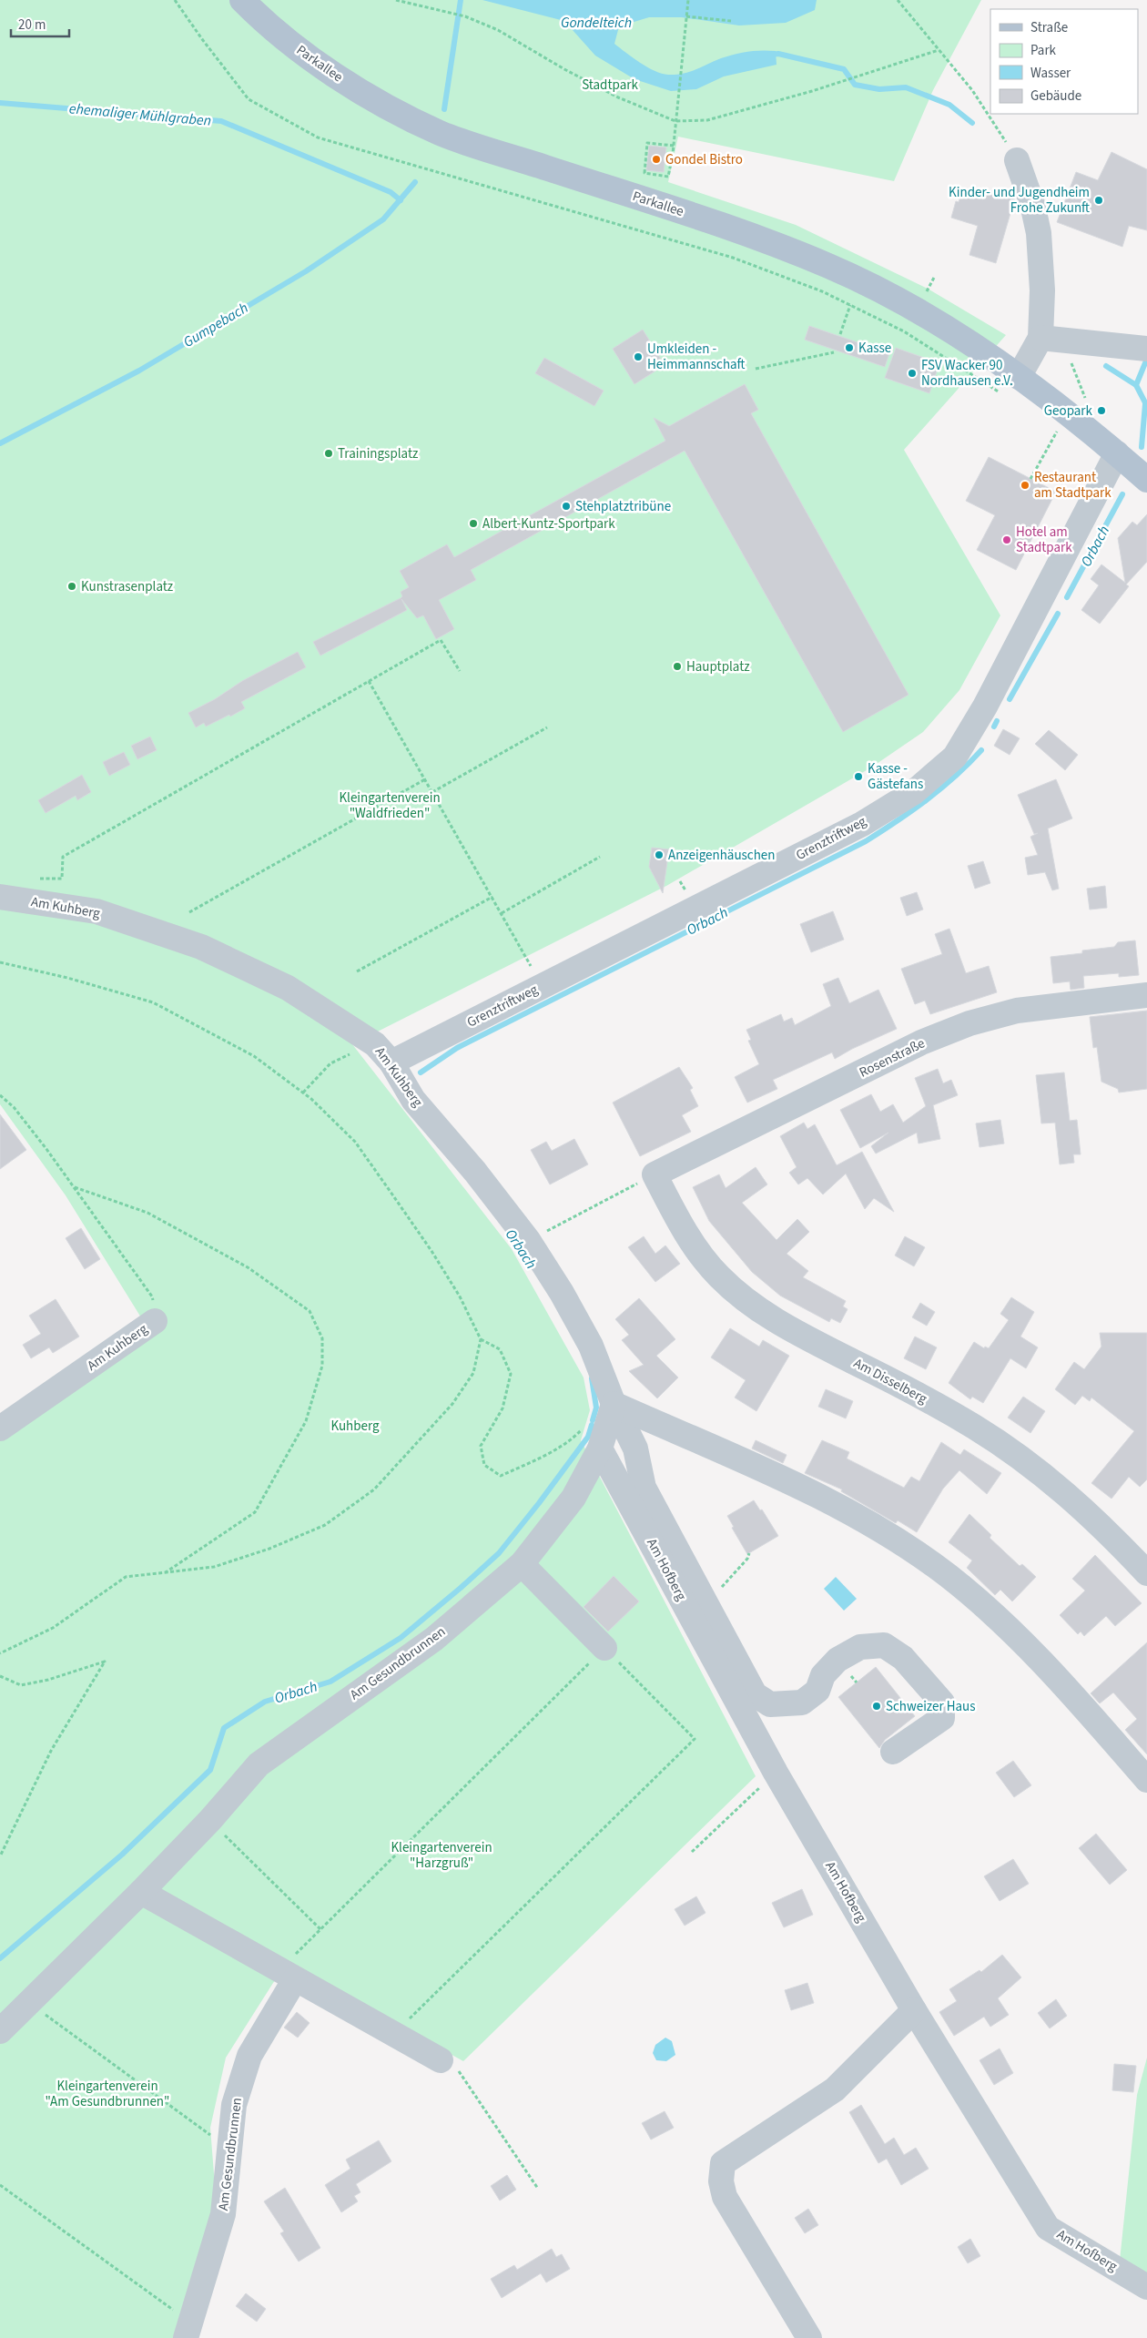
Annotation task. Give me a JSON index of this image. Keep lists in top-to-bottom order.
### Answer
{
  "streets": {
    "main road": ["Parkallee"],
    "street": [
      "Grenztriftweg",
      "Am Kuhberg",
      "Rosenstraße",
      "Am Disselberg",
      "Am Hofberg",
      "Am Gesundbrunnen"
    ]
  },
  "crossings": [
    ["Parkallee", "Grenztriftweg"],
    ["Grenztriftweg", "Am Kuhberg"],
    ["Am Kuhberg", "Am Hofberg"],
    ["Am Kuhberg", "Am Gesundbrunnen"],
    ["Rosenstraße", "Am Disselberg"],
    ["Am Hofberg", "Am Gesundbrunnen"]
  ],
  "water": [
    "Gondelteich",
    "ehemaliger Mühlgraben",
    "Gumpebach",
    "Orbach"
  ],
  "parks": [
    "Stadtpark",
    "Kleingartenverein \"Waldfrieden\"",
    "Kuhberg",
    "Kleingartenverein \"Harzgruß\"",
    "Kleingartenverein \"Am Gesundbrunnen\""
  ],
  "places": [
    "Gondel Bistro",
    "Kinder- und Jugendheim Frohe Zukunft",
    "Kasse",
    "Umkleiden - Heimmannschaft",
    "FSV Wacker 90 Nordhausen e.V.",
    "Geopark",
    "Trainingsplatz",
    "Restaurant am Stadtpark",
    "Stehplatztribüne",
    "Albert-Kuntz-Sportpark",
    "Hotel am Stadtpark",
    "Kunstrasenplatz",
    "Hauptplatz",
    "Kasse - Gästefans",
    "Anzeigenhäuschen",
    "Schweizer Haus"
  ],
  "legend": [
    "Straße",
    "Park",
    "Wasser",
    "Gebäude"
  ],
  "scale_bar": "20 m"
}
